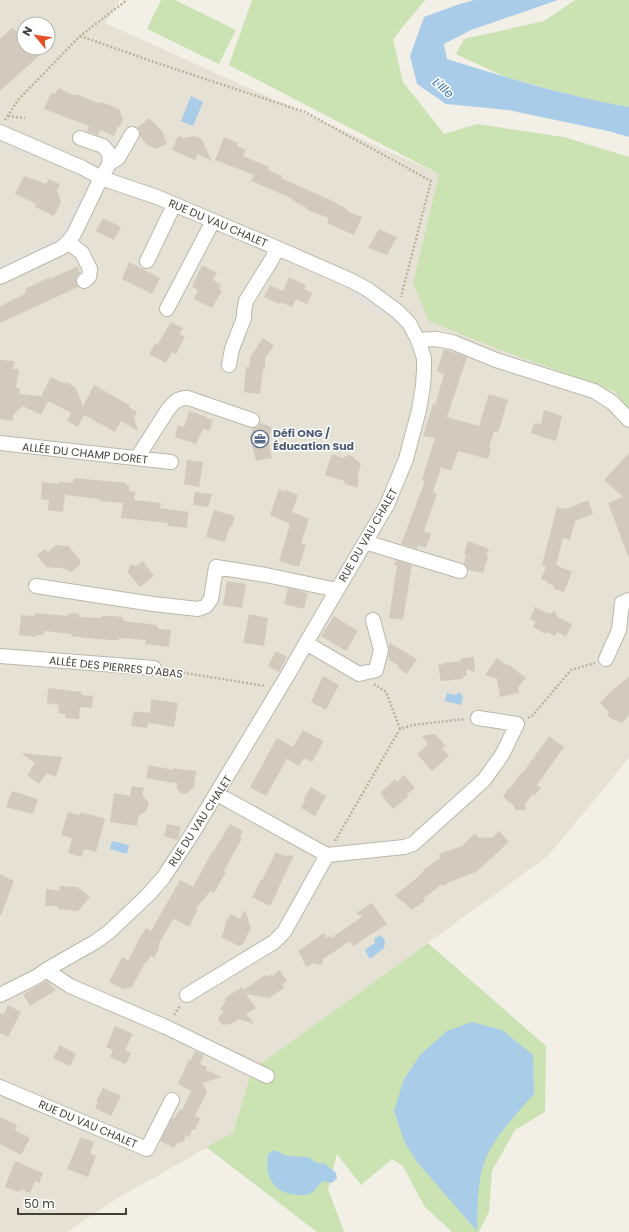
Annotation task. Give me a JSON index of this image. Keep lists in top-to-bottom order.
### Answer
{
  "streets": {
    "street": ["RUE DU VAU CHALET", "ALLÉE DU CHAMP DORET", "ALLÉE DES PIERRES D'ABAS"]
  },
  "crossings": [
    ["RUE DU VAU CHALET", "ALLÉE DES PIERRES D'ABAS"]
  ],
  "water": ["L'Ille"],
  "places": {
    "office": ["Défi ONG / Éducation Sud"]
  },
  "scale_bar": "50 m",
  "north": "top left"
}
